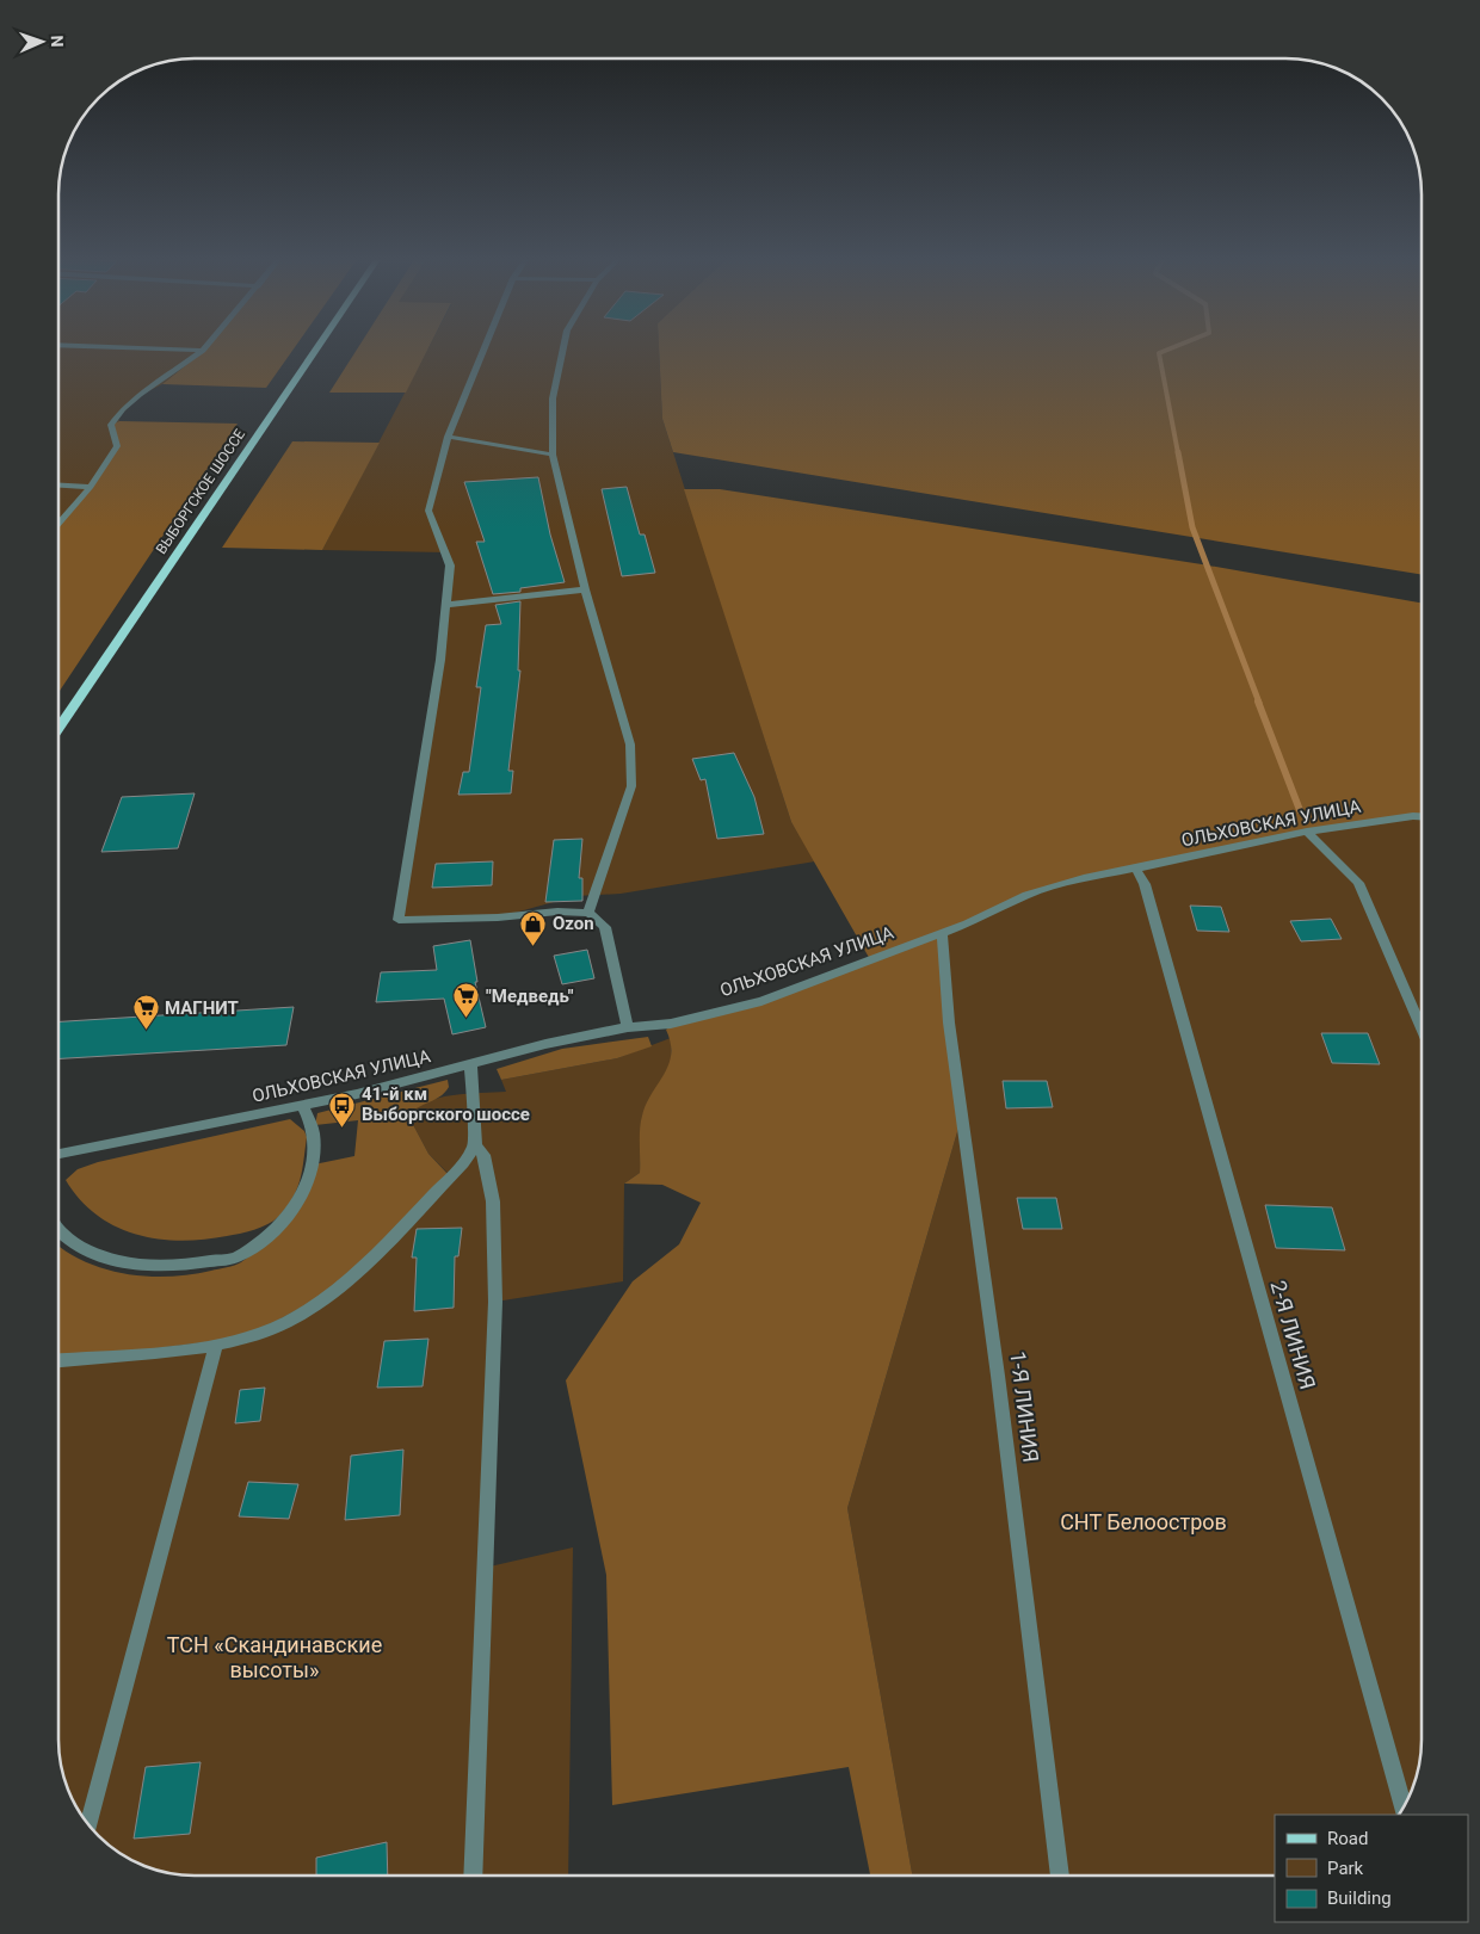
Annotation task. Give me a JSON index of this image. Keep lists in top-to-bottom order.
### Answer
{
  "streets": {
    "main road": ["ВЫБОРГСКОЕ ШОССЕ"],
    "street": ["ОЛЬХОВСКАЯ УЛИЦА", "2-Я ЛИНИЯ", "1-Я ЛИНИЯ"]
  },
  "crossings": [
    ["ОЛЬХОВСКАЯ УЛИЦА", "2-Я ЛИНИЯ"],
    ["ОЛЬХОВСКАЯ УЛИЦА", "1-Я ЛИНИЯ"]
  ],
  "parks": ["СНТ Белоостров", "ТСН «Скандинавские высоты»"],
  "places": {
    "shop": ["Ozon"],
    "supermarket": ["\"Медведь\"", "МАГНИТ"],
    "bus stop": ["41-й км Выборгского шоссе"]
  },
  "legend": ["Road", "Park", "Building"],
  "north": "right"
}
